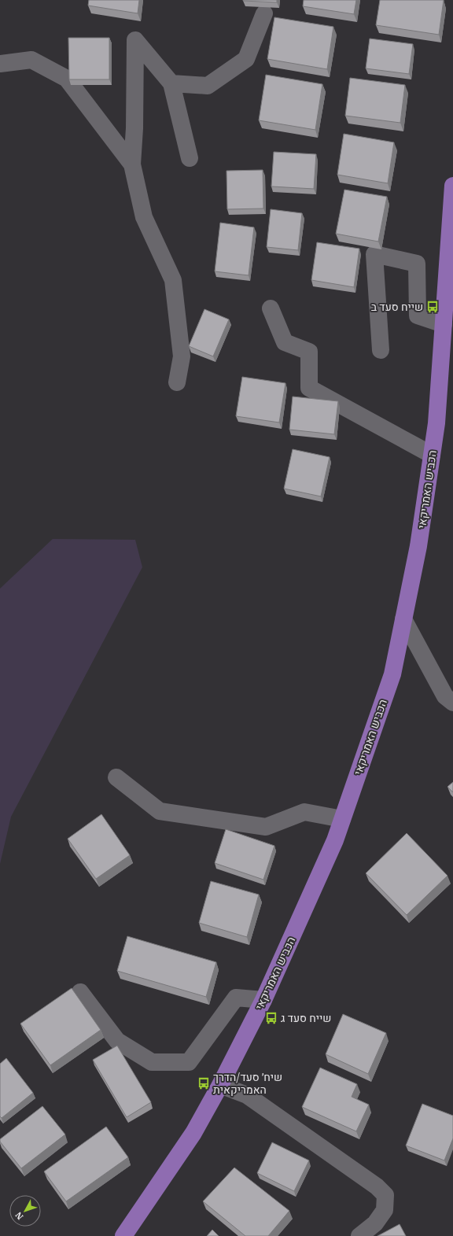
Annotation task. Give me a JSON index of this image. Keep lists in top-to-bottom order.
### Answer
{
  "streets": {
    "main road": ["הכביש האמריקאי"]
  },
  "places": {
    "bus stop": ["שייח סעד ב", "שייח סעד ג", "שיח׳ סעד/הדרך האמריקאית"]
  },
  "north": "bottom left"
}
